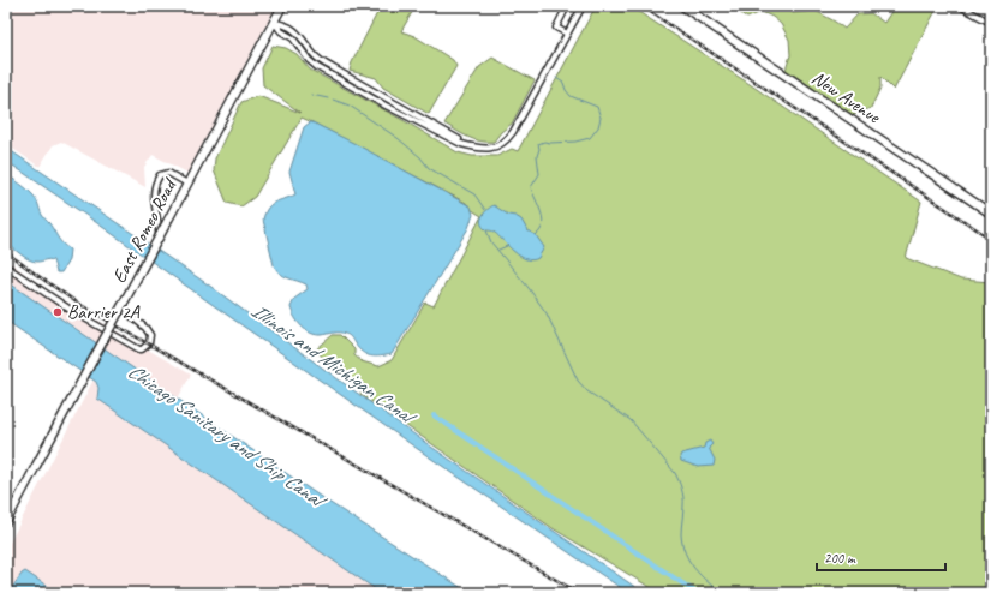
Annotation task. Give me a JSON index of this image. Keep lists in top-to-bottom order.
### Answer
{
  "streets": {
    "main road": ["New Avenue", "East Romeo Road"]
  },
  "water": ["Illinois and Michigan Canal", "Chicago Sanitary and Ship Canal"],
  "places": ["Barrier 2A"],
  "scale_bar": "200 m"
}
